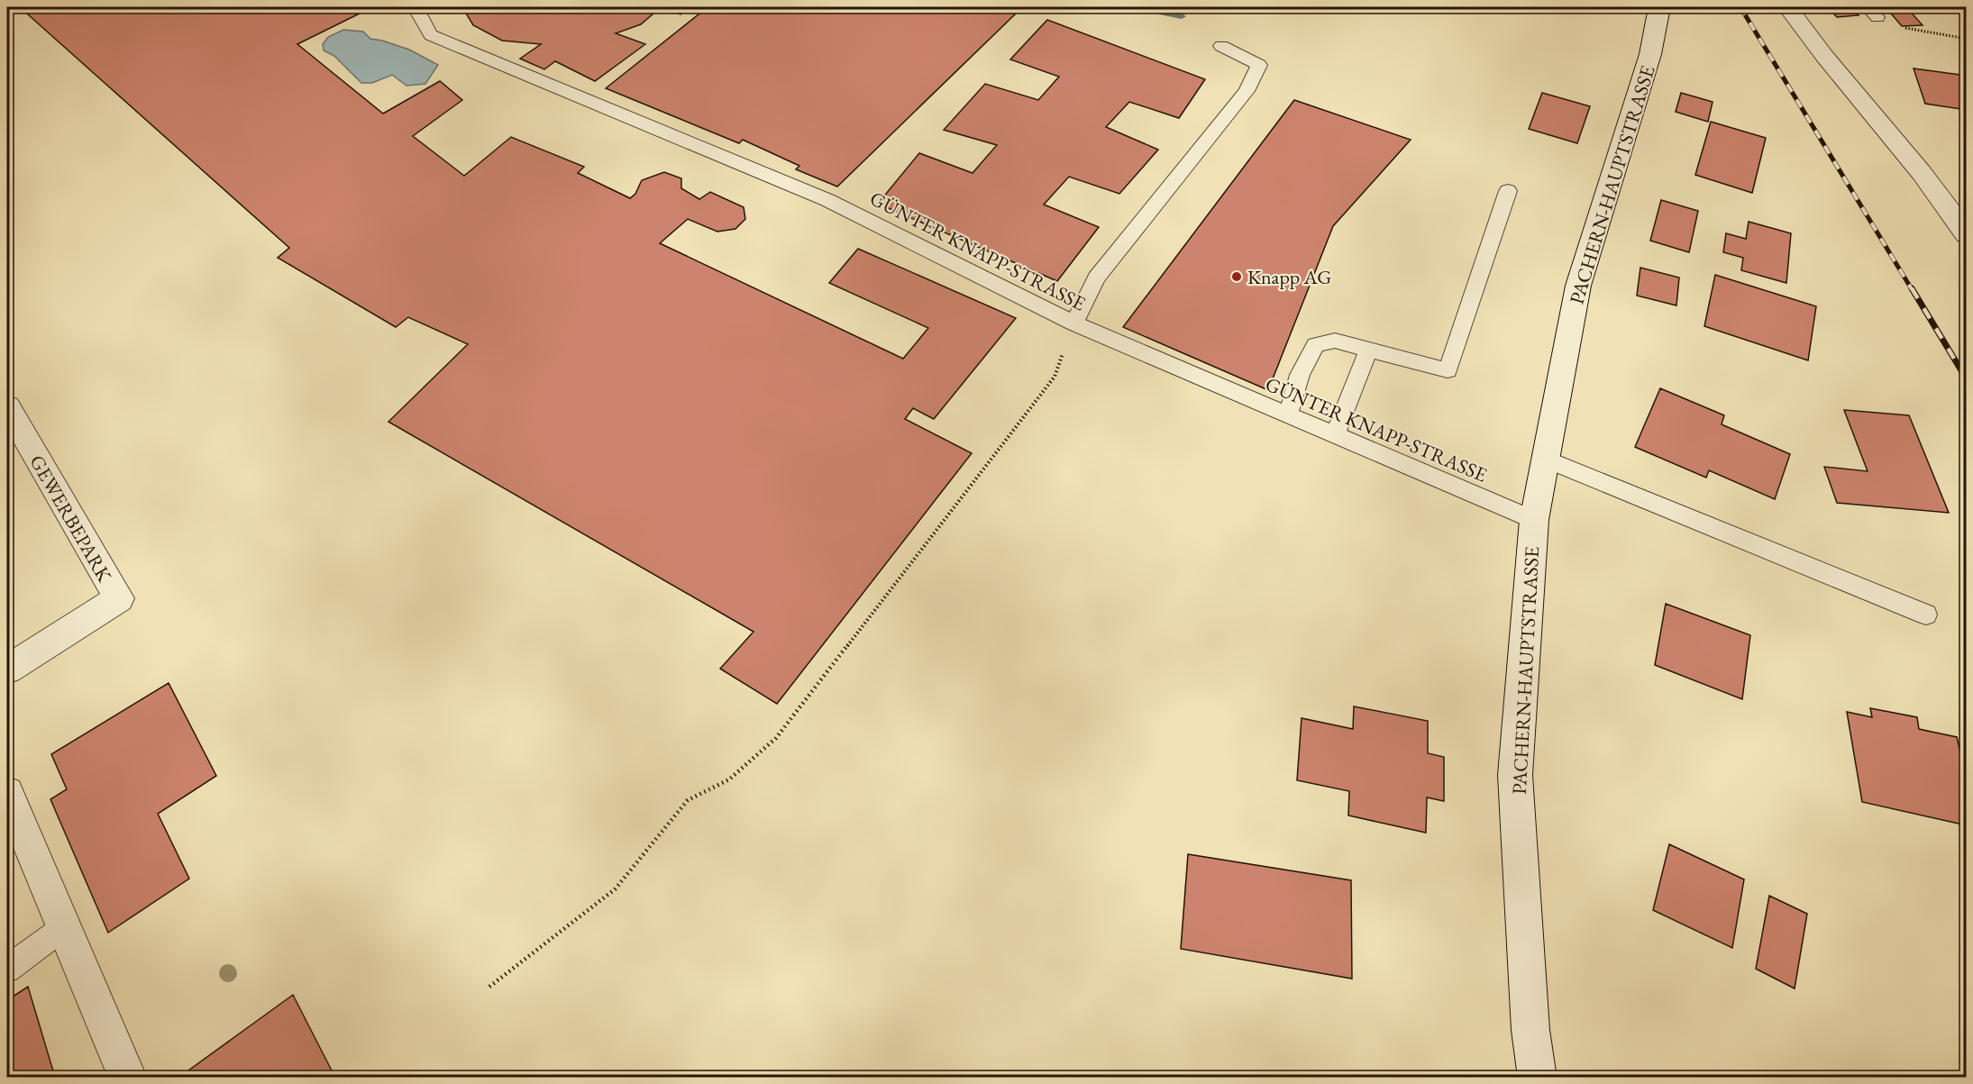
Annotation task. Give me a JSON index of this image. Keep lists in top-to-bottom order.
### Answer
{
  "streets": {
    "main road": ["PACHERN-HAUPTSTRASSE", "GEWERBEPARK"],
    "lane": ["GÜNTER KNAPP-STRASSE"]
  },
  "crossings": [
    ["PACHERN-HAUPTSTRASSE", "GÜNTER KNAPP-STRASSE"]
  ],
  "places": ["Knapp AG"]
}
